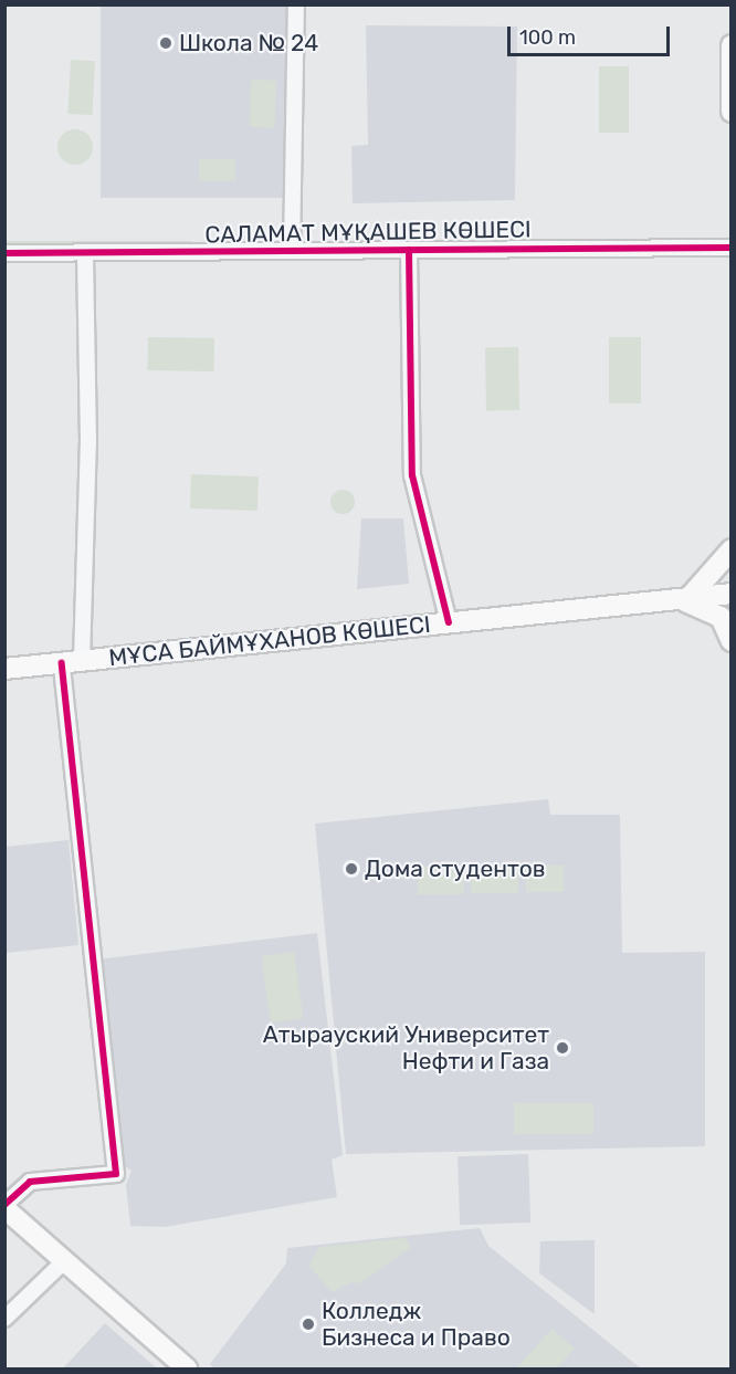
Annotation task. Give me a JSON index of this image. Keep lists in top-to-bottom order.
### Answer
{
  "streets": {
    "main road": ["МҰСА БАЙМҰХАНОВ КӨШЕСІ"],
    "street": ["САЛАМАТ МҰҚАШЕВ КӨШЕСІ"]
  },
  "places": [
    "Школа № 24",
    "Дома студентов",
    "Атырауский Университет Нефти и Газа",
    "Колледж Бизнеса и Право"
  ],
  "scale_bar": "100 m"
}
